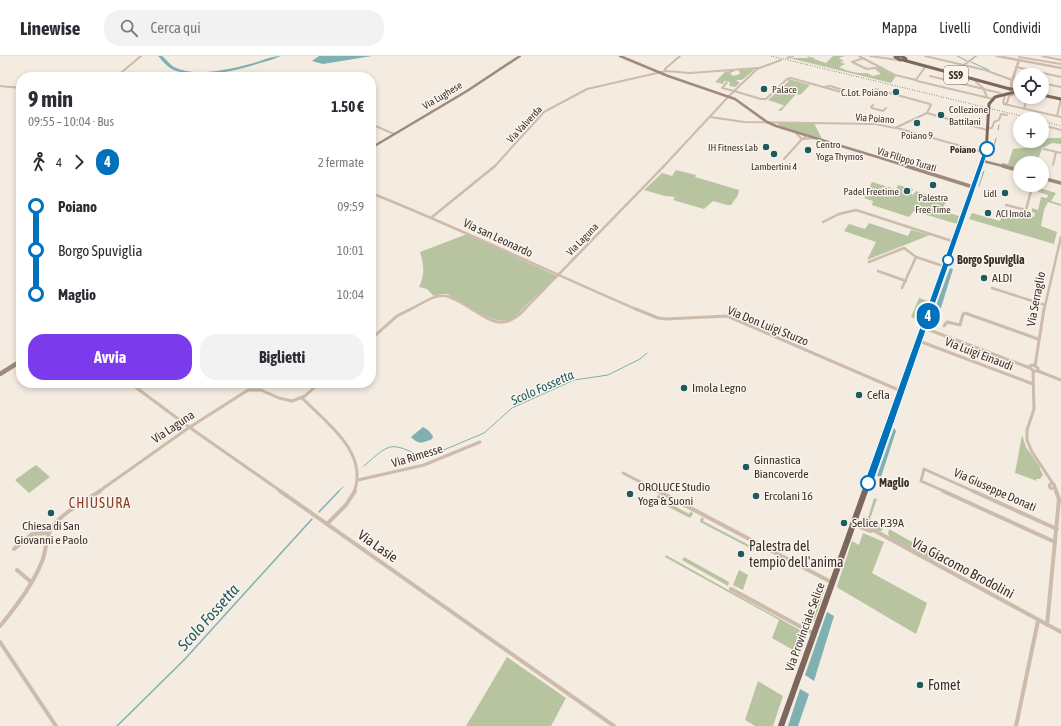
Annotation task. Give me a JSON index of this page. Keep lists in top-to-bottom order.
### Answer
{
  "streets": {
    "main road": [
      "SS9",
      "Via Lughese",
      "Via Filippo Turati",
      "Via Provinciale Selice"
    ],
    "street": [
      "Via Poiano",
      "Via Valverda",
      "Via san Leonardo",
      "Via Laguna",
      "Via Serraglio",
      "Via Don Luigi Sturzo",
      "Via Luigi Einaudi",
      "Via Rimesse",
      "Via Giuseppe Donati",
      "Via Lasie",
      "Via Giacomo Brodolini"
    ]
  },
  "crossings": [
    ["Via Poiano", "Via Filippo Turati"],
    ["Via Poiano", "Via Laguna"],
    ["Via Valverda", "Via Filippo Turati"],
    ["Via Valverda", "Via san Leonardo"],
    ["Via Valverda", "Via Laguna"],
    ["Via Filippo Turati", "Via Laguna"],
    ["Via Filippo Turati", "Via Provinciale Selice"],
    ["Via san Leonardo", "Via Laguna"],
    ["Via san Leonardo", "Via Don Luigi Sturzo"],
    ["Via Laguna", "Via Don Luigi Sturzo"],
    ["Via Laguna", "Via Lasie"],
    ["Via Don Luigi Sturzo", "Via Provinciale Selice"],
    ["Via Luigi Einaudi", "Via Provinciale Selice"],
    ["Via Giacomo Brodolini", "Via Provinciale Selice"]
  ],
  "districts": ["CHIUSURA"],
  "water": ["Scolo Fossetta"],
  "places": [
    "Palace",
    "C.Lot. Poiano",
    "Collezione Battilani",
    "Poiano 9",
    "IH Fitness Lab",
    "Poiano",
    "Centro Yoga Thymos",
    "Lambertini 4",
    "Palestra Free Time",
    "Padel Freetime",
    "Lidl",
    "ACI Imola",
    "Borgo Spuviglia",
    "ALDI",
    "Imola Legno",
    "Cefla",
    "Ginnastica Biancoverde",
    "Maglio",
    "OROLUCE Studio Yoga & Suoni",
    "Ercolani 16",
    "Chiesa di San Giovanni e Paolo",
    "Selice P.39A",
    "Palestra del tempio dell'anima",
    "Fomet"
  ],
  "lines": ["bus line 4"],
  "page": {
    "header": "Linewise",
    "search": "Cerca qui",
    "nav": ["Mappa", "Livelli", "Condividi"],
    "on_map": "4",
    "map_buttons": ["+", "−"],
    "heading": ["9 min", "09:55 – 10:04 · Bus", "1.50 €"],
    "legs": ["4", "4", "2 fermate"],
    "list": [
      {
        "name": "Poiano",
        "value": "09:59"
      },
      {
        "name": "Borgo Spuviglia",
        "value": "10:01"
      },
      {
        "name": "Maglio",
        "value": "10:04"
      }
    ],
    "buttons": ["Avvia", "Biglietti"]
  }
}
